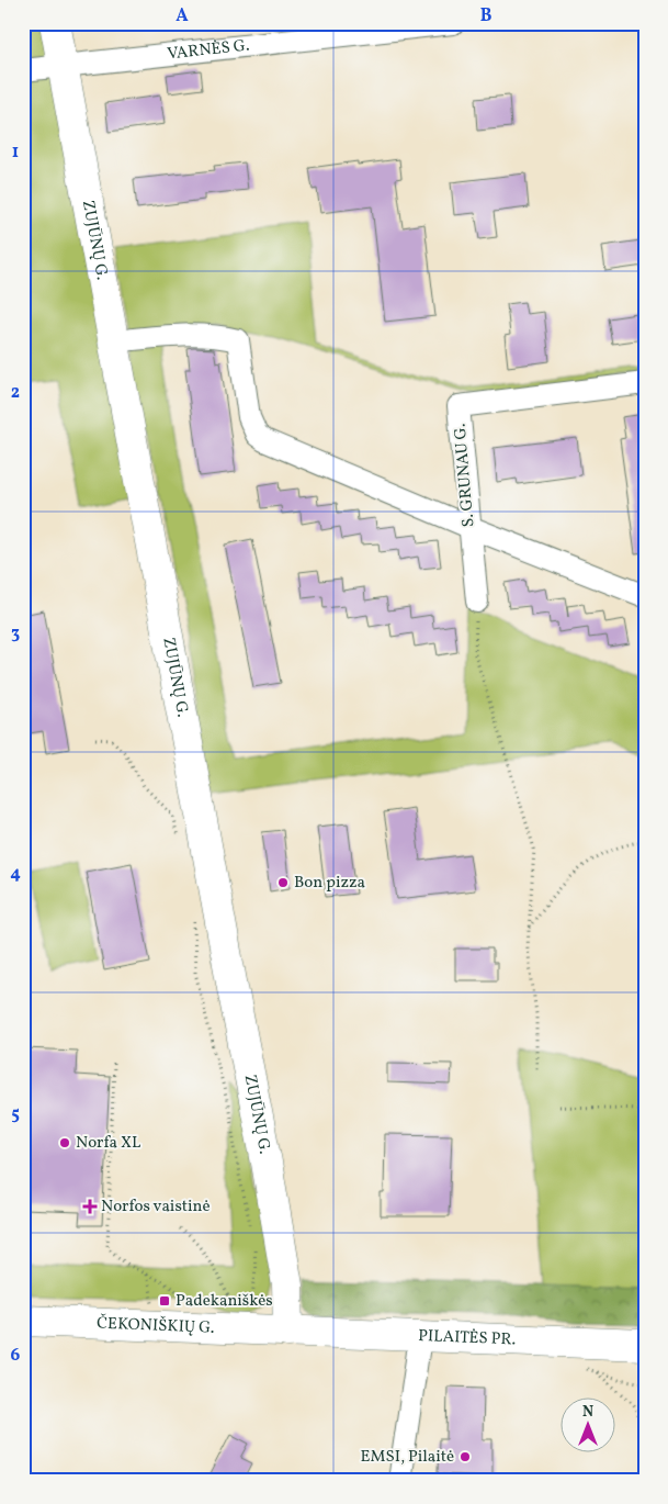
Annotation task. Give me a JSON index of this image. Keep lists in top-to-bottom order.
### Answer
{
  "streets": {
    "main road": ["ZUJŪNŲ G.", "ČEKONIŠKIŲ G.", "PILAITĖS PR."],
    "street": ["VARNĖS G.", "S. GRUNAU G."]
  },
  "crossings": [
    ["VARNĖS G.", "ZUJŪNŲ G."],
    ["ZUJŪNŲ G.", "ČEKONIŠKIŲ G."],
    ["ZUJŪNŲ G.", "PILAITĖS PR."],
    ["ČEKONIŠKIŲ G.", "PILAITĖS PR."]
  ],
  "places": {
    "other": ["Bon pizza", "Norfa XL", "EMSI, Pilaitė"],
    "health": ["Norfos vaistinė"],
    "transit": ["Padekaniškės"]
  },
  "north": "top",
  "grid": {
    "columns": ["A", "B"],
    "rows": [
      "1",
      "2",
      "3",
      "4",
      "5",
      "6"
    ]
  }
}
